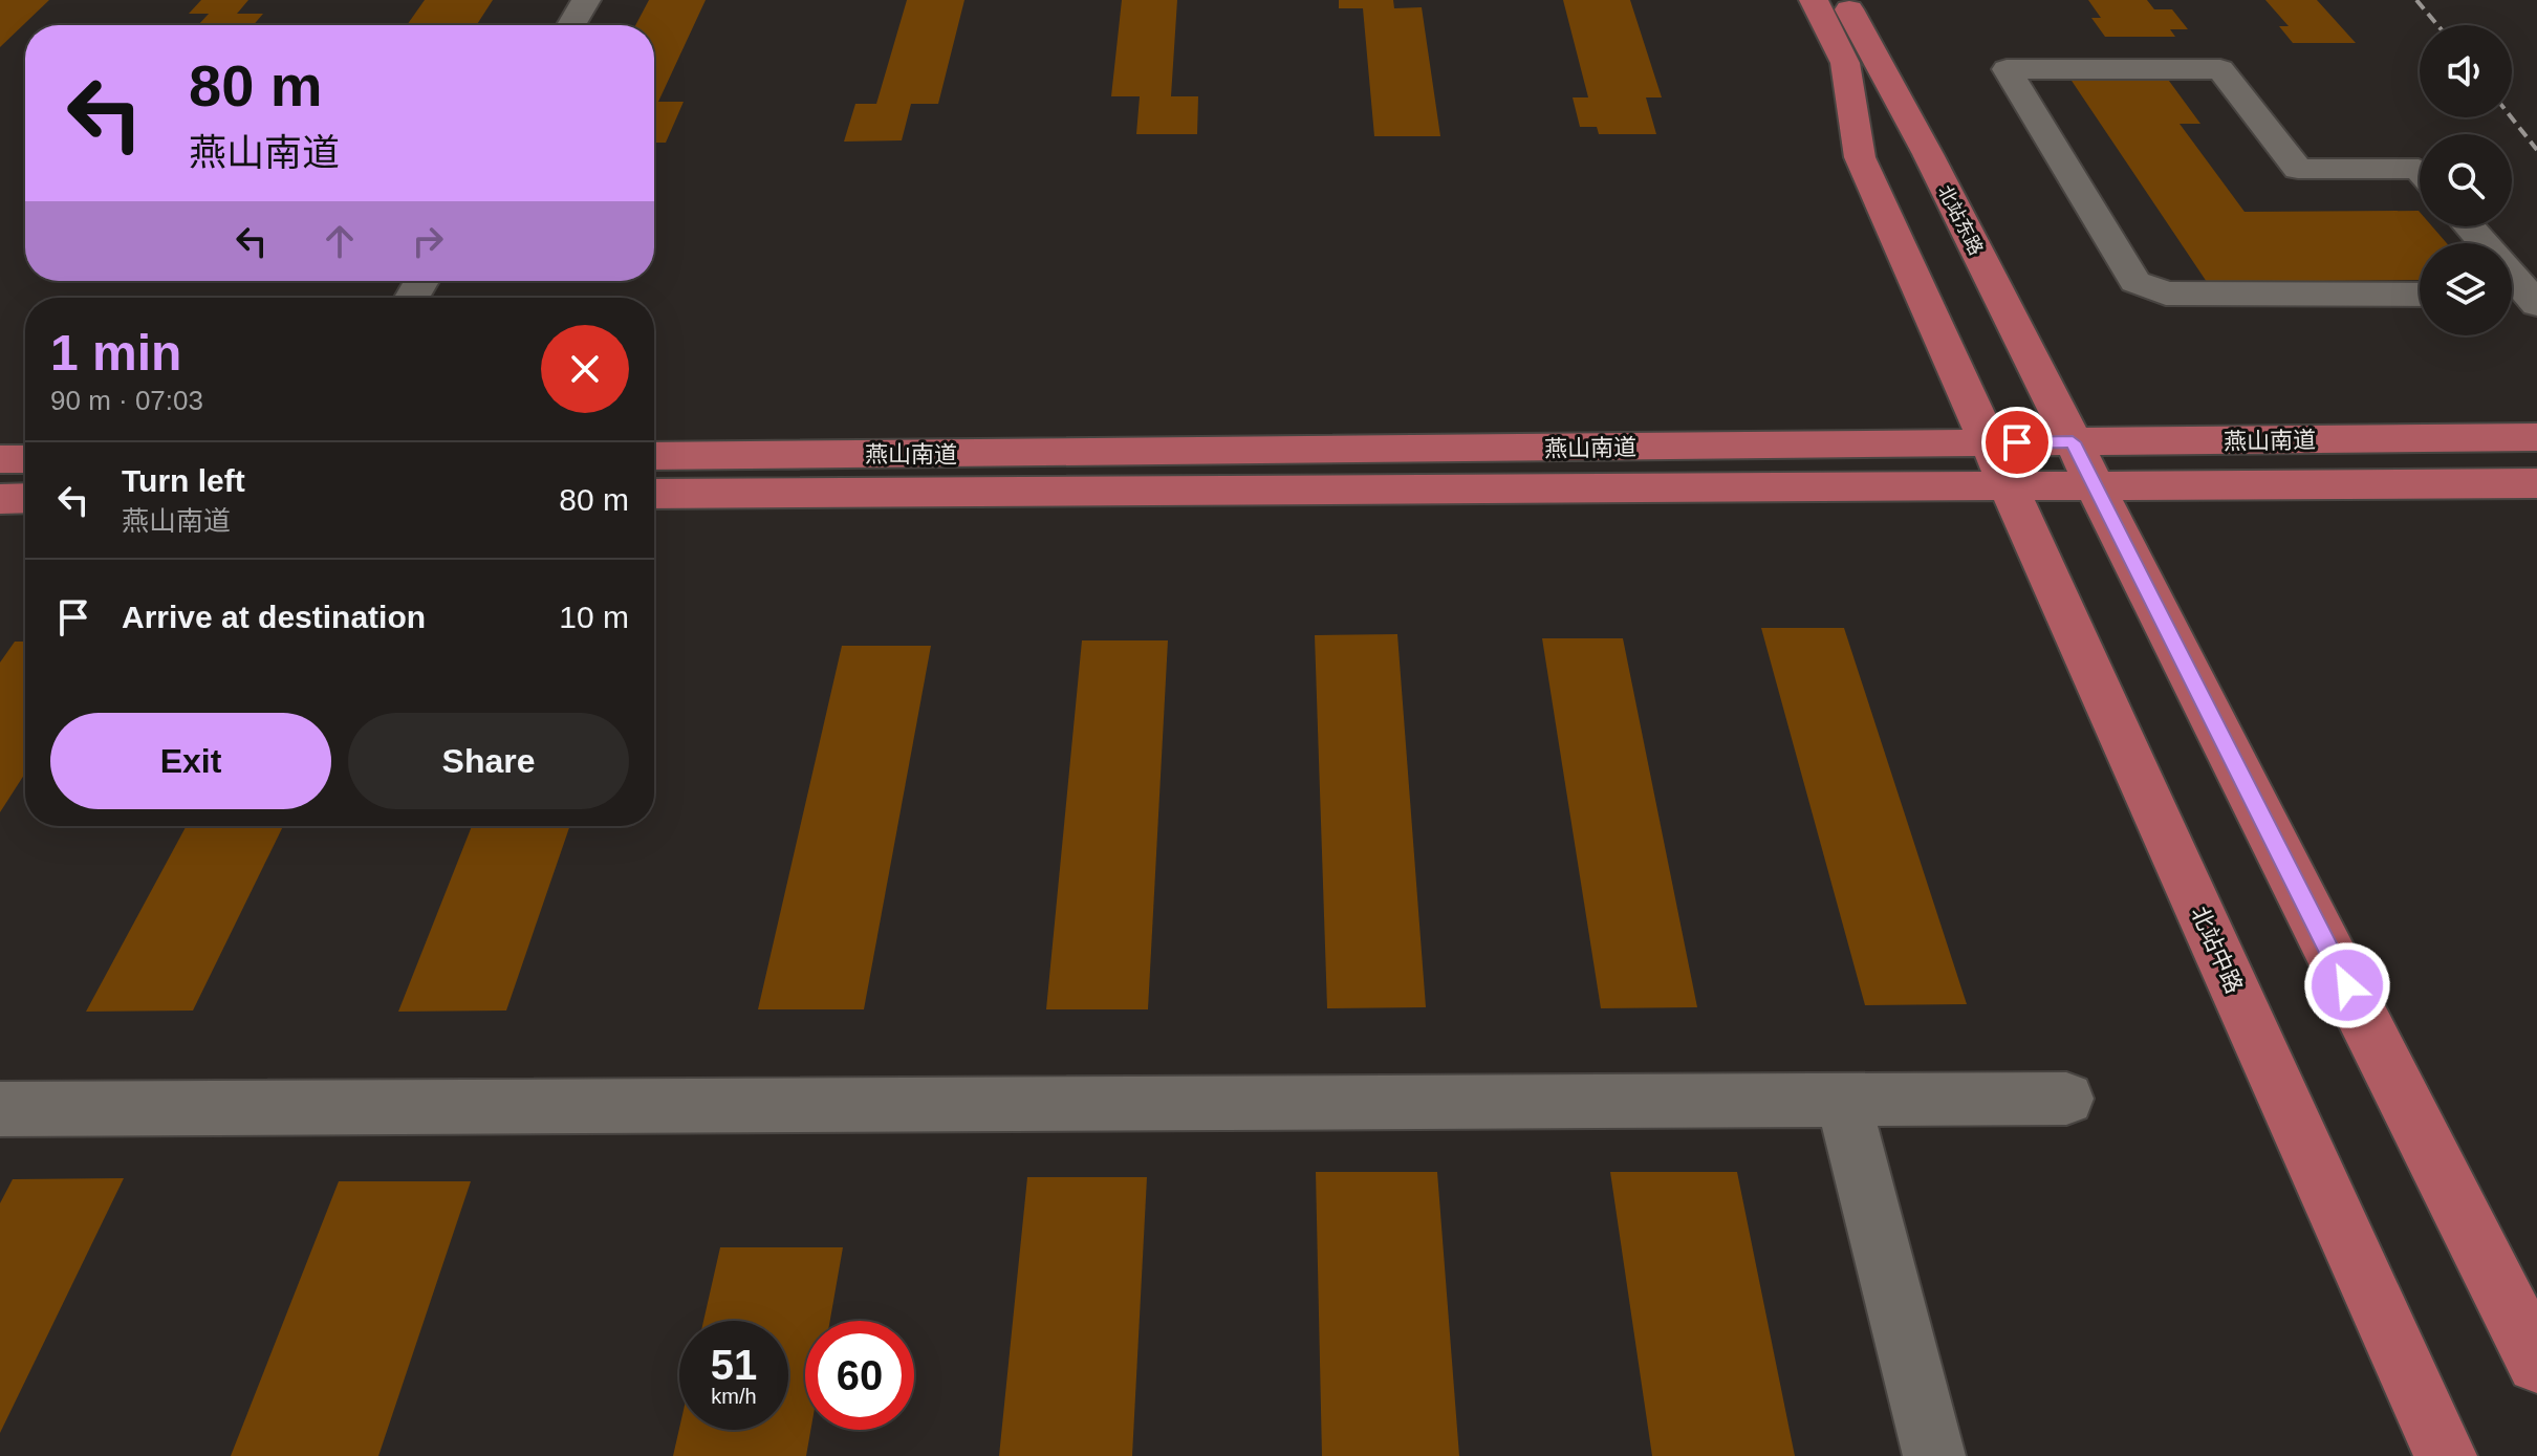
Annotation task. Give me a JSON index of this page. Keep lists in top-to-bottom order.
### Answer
{
  "streets": {
    "main road": ["北站东路", "燕山南道", "北站中路"]
  },
  "crossings": [
    ["北站东路", "燕山南道"],
    ["燕山南道", "北站中路"]
  ],
  "page": {
    "turn": ["80 m", "燕山南道"],
    "heading": ["1 min", "90 m · 07:03"],
    "list": [
      {
        "name": "Turn left",
        "note": "燕山南道",
        "value": "80 m"
      },
      {
        "name": "Arrive at destination",
        "value": "10 m"
      }
    ],
    "buttons": ["Exit", "Share"],
    "speed": "51 km/h",
    "limit": "60"
  }
}
